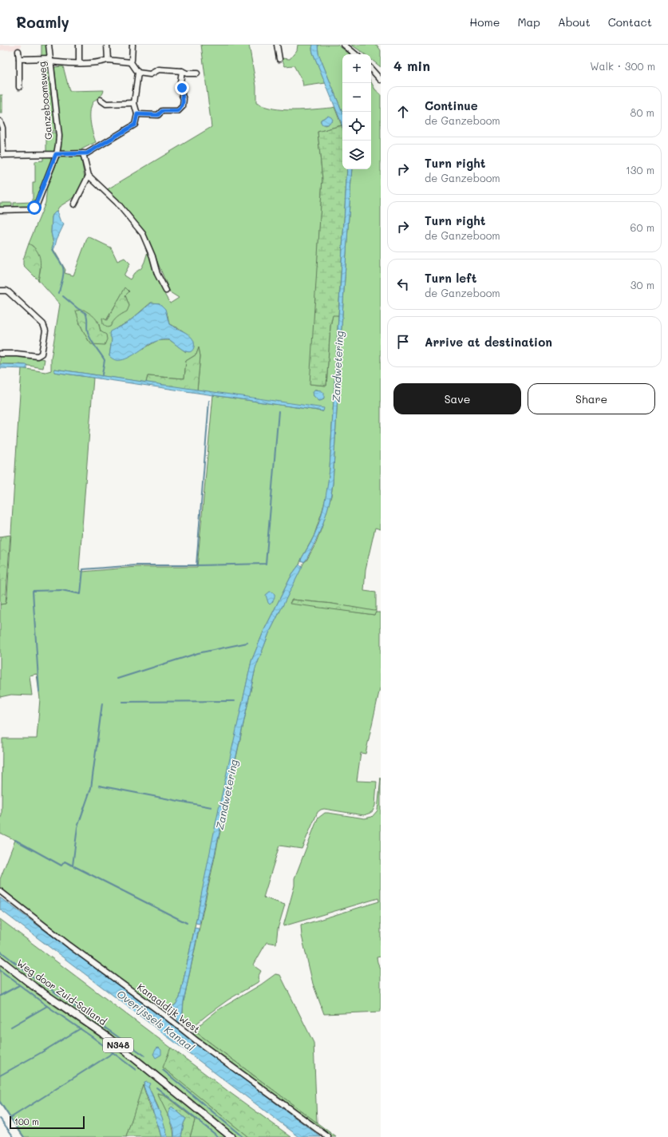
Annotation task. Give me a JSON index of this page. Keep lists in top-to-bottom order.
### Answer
{
  "streets": {
    "main road": ["Weg door Zuid-Salland", "N348"],
    "street": ["Ganzeboomsweg", "Kanaaldijk West"]
  },
  "water": ["Zandwetering", "Overijssels Kanaal"],
  "scale_bar": "100 m",
  "page": {
    "header": "Roamly",
    "nav": [
      "Home",
      "Map",
      "About",
      "Contact"
    ],
    "heading": ["4 min", "Walk · 300 m"],
    "map_buttons": ["+", "−"],
    "list": [
      ["Continue", "de Ganzeboom", "80 m"],
      ["Turn right", "de Ganzeboom", "130 m"],
      ["Turn right", "de Ganzeboom", "60 m"],
      ["Turn left", "de Ganzeboom", "30 m"],
      "Arrive at destination"
    ],
    "buttons": ["Save", "Share"],
    "scale": "100 m"
  }
}
